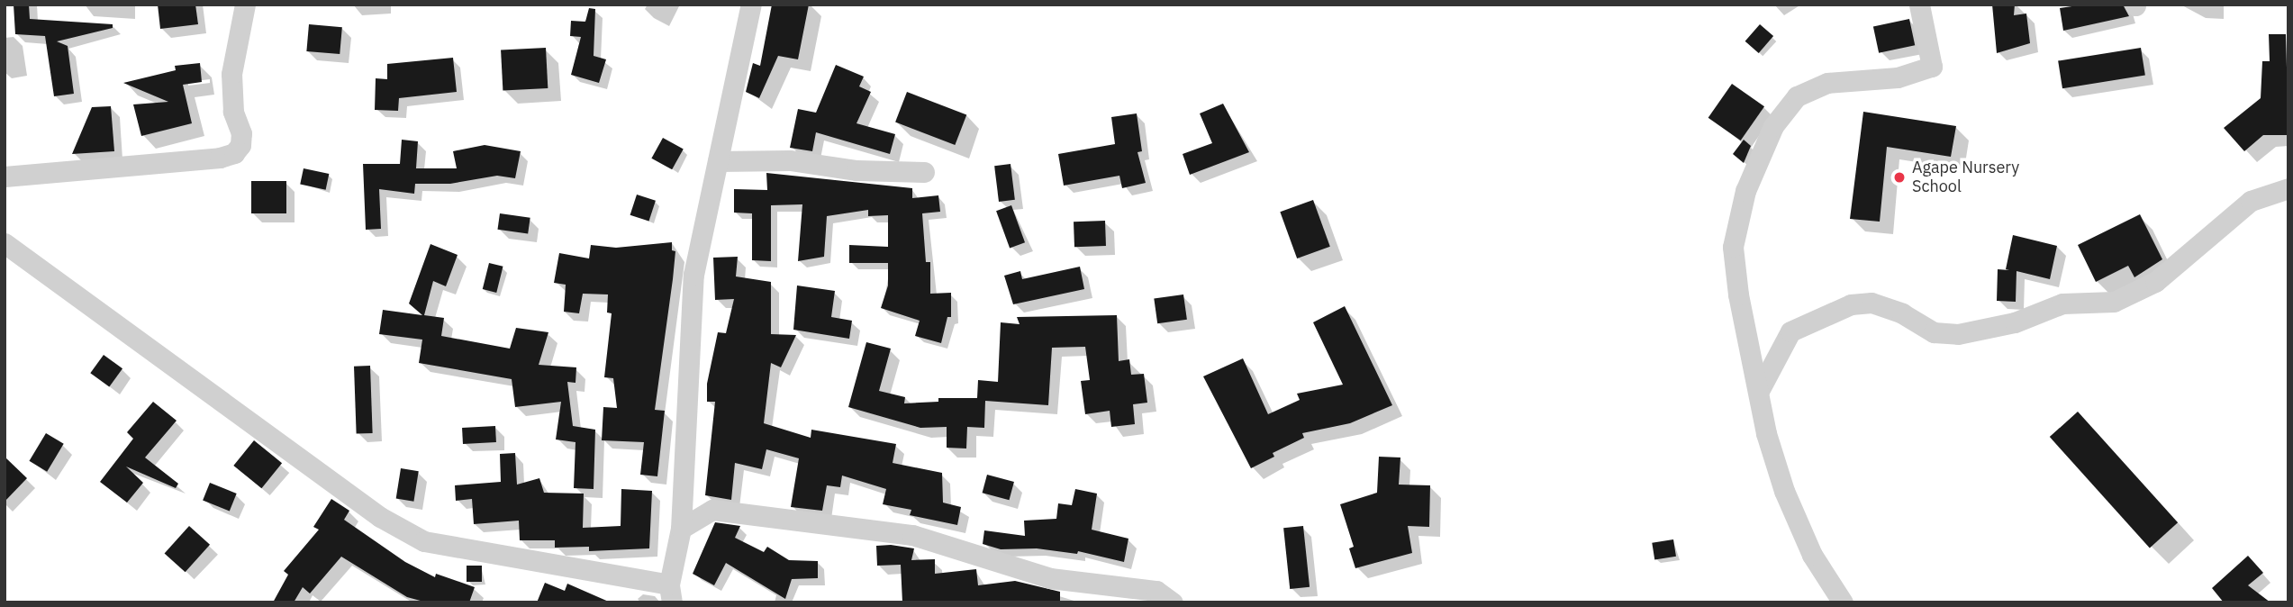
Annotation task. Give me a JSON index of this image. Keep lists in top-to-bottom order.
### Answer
{
  "places": ["Agape Nursery School"]
}
